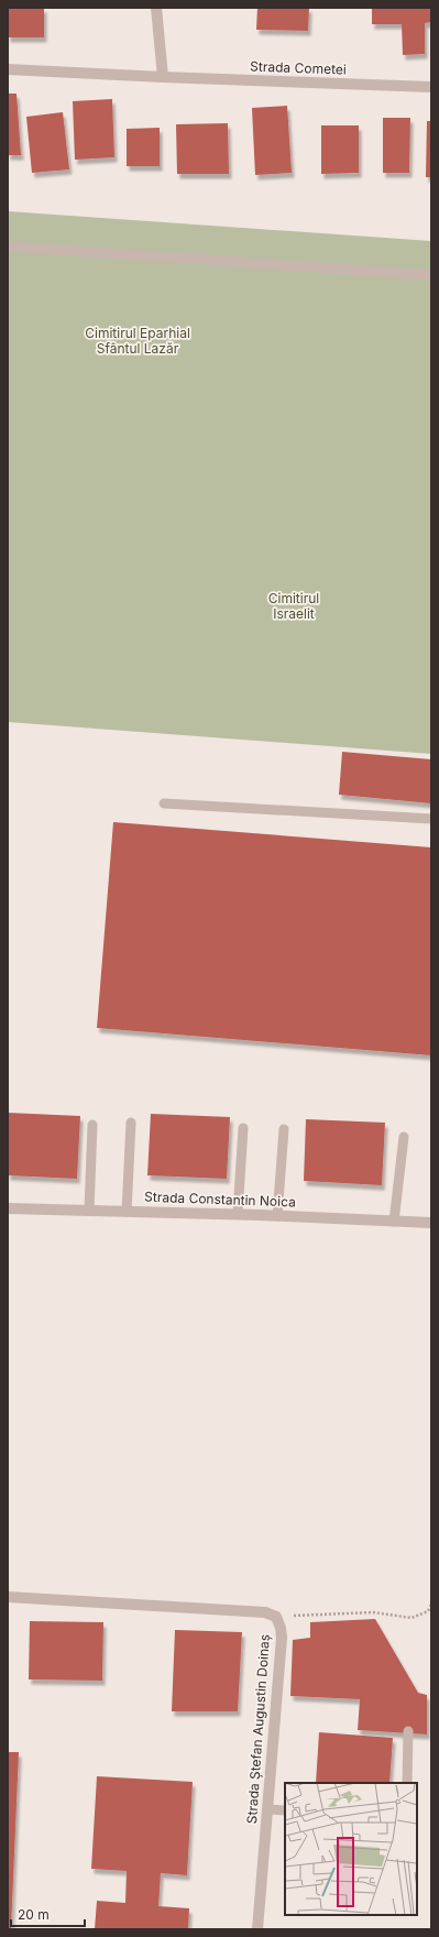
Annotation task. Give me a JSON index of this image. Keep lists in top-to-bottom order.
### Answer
{
  "streets": {
    "street": ["Strada Cometei", "Strada Constantin Noica", "Strada Ștefan Augustin Doinaș"]
  },
  "parks": ["Cimitirul Eparhial Sfântul Lazăr", "Cimitirul Israelit"],
  "scale_bar": "20 m"
}
